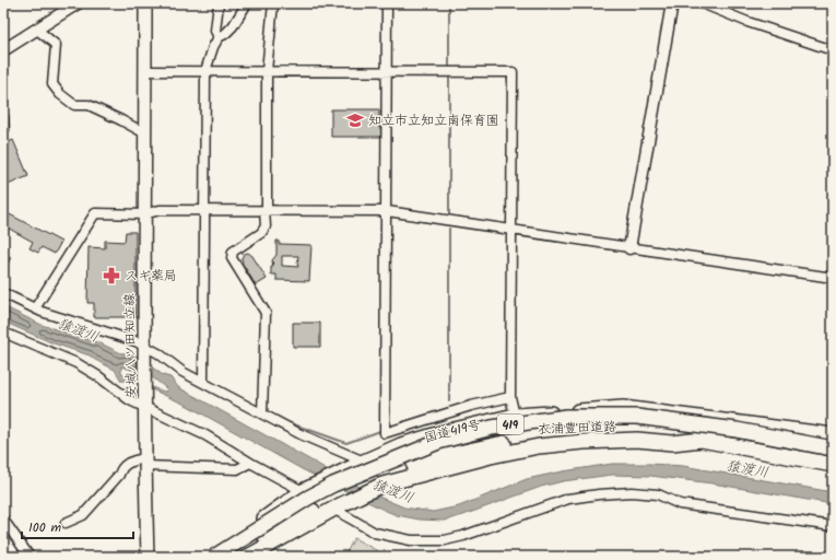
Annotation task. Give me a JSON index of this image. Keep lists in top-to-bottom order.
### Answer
{
  "streets": {
    "highway": ["419", "衣浦豊田道路", "国道419号"],
    "main road": ["安城八ツ田知立線"]
  },
  "crossings": [
    ["419", "衣浦豊田道路"]
  ],
  "water": ["猿渡川"],
  "places": {
    "school or university": ["知立市立知立南保育園"],
    "pharmacy": ["スギ薬局"]
  },
  "scale_bar": "100 m"
}
